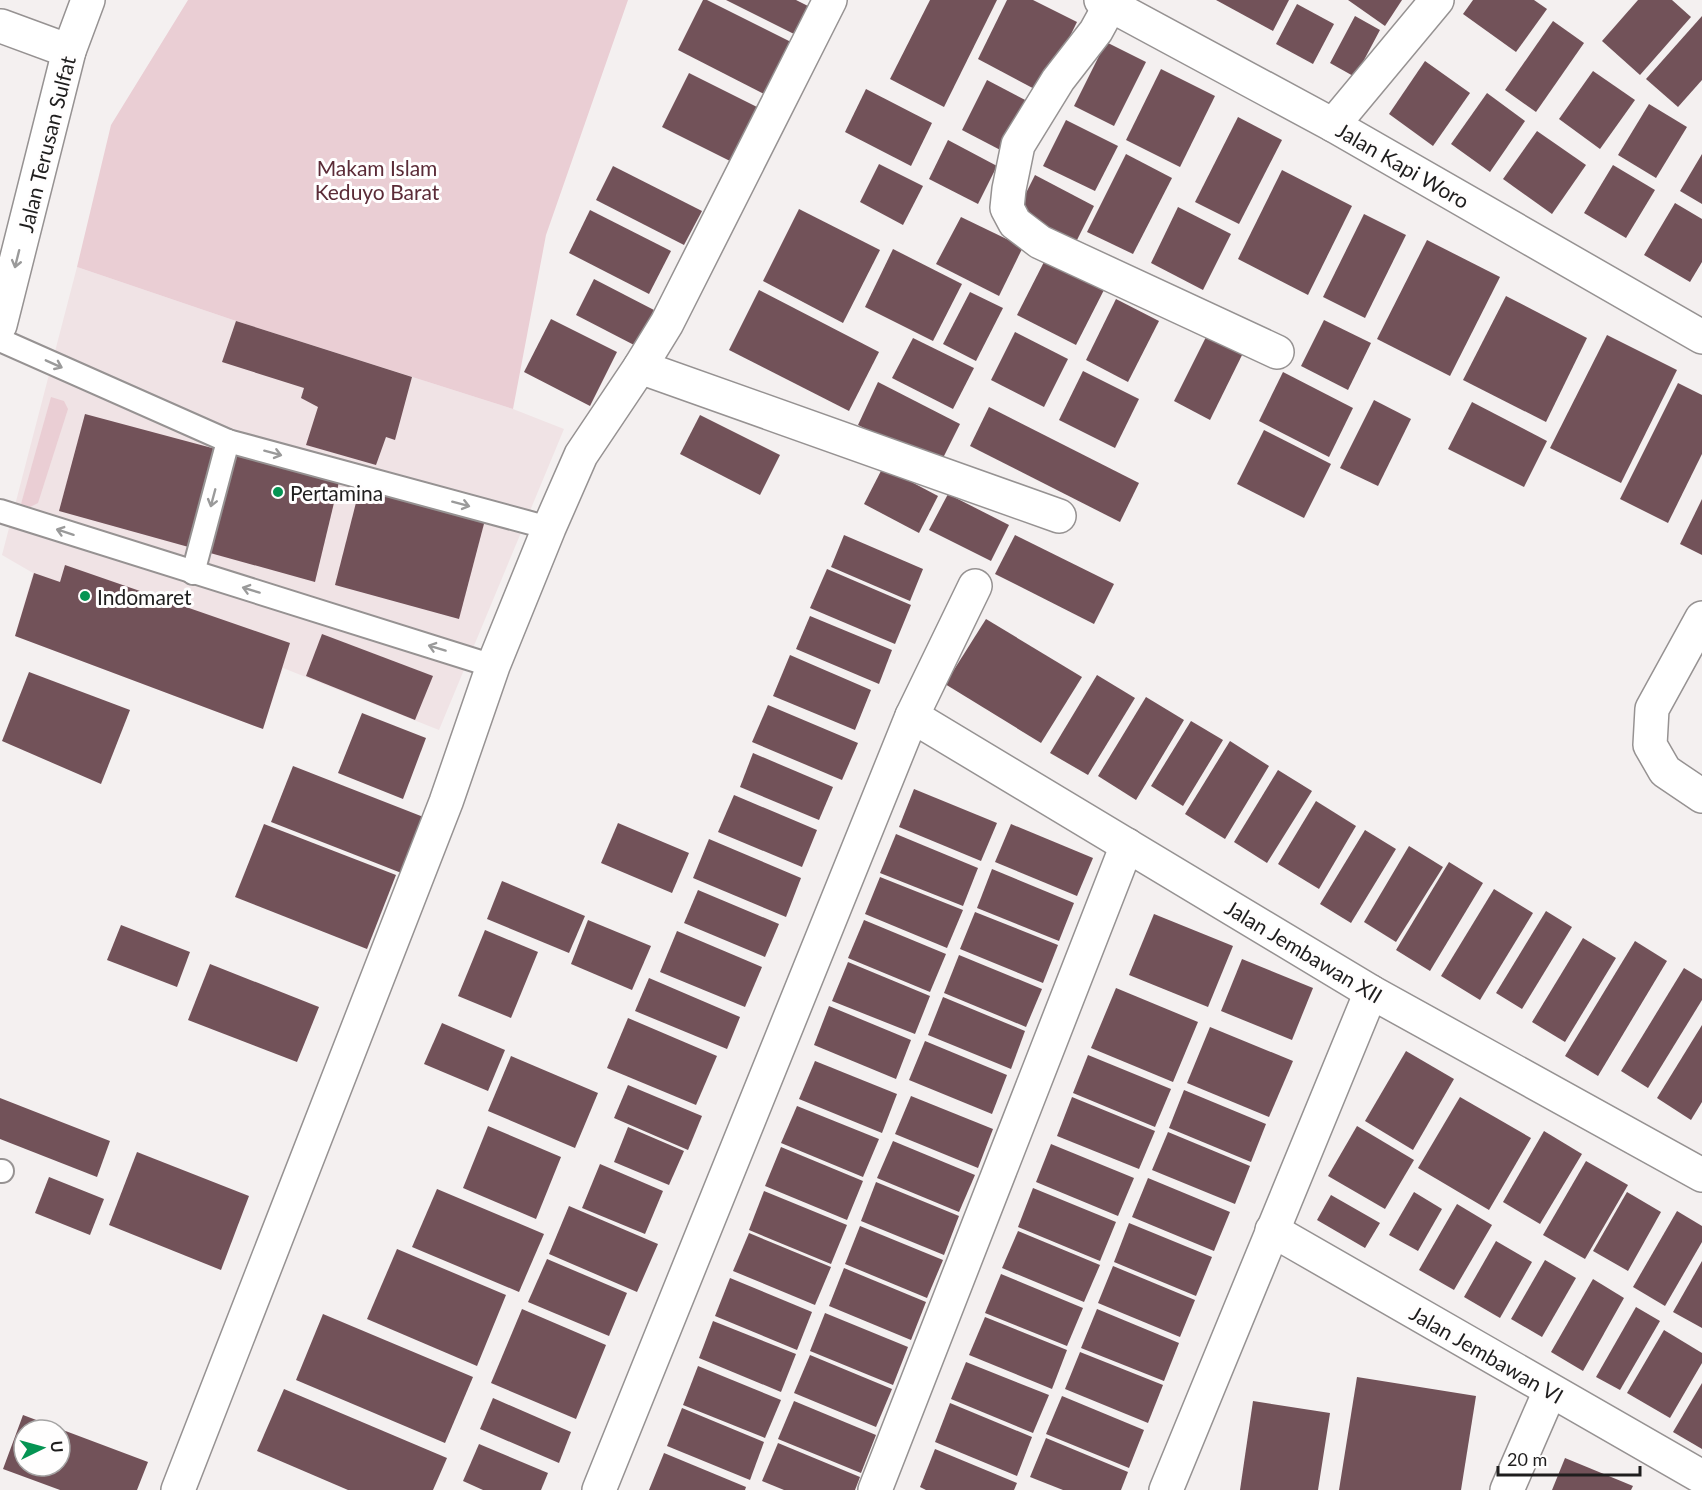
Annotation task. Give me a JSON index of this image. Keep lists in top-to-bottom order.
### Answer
{
  "streets": {
    "street": [
      "Jalan Terusan Sulfat",
      "Jalan Kapi Woro",
      "Jalan Jembawan XII",
      "Jalan Jembawan VI"
    ]
  },
  "one_way": ["Jalan Terusan Sulfat"],
  "parks": ["Makam Islam Keduyo Barat"],
  "places": ["Pertamina", "Indomaret"],
  "scale_bar": "20 m",
  "north": "right"
}
